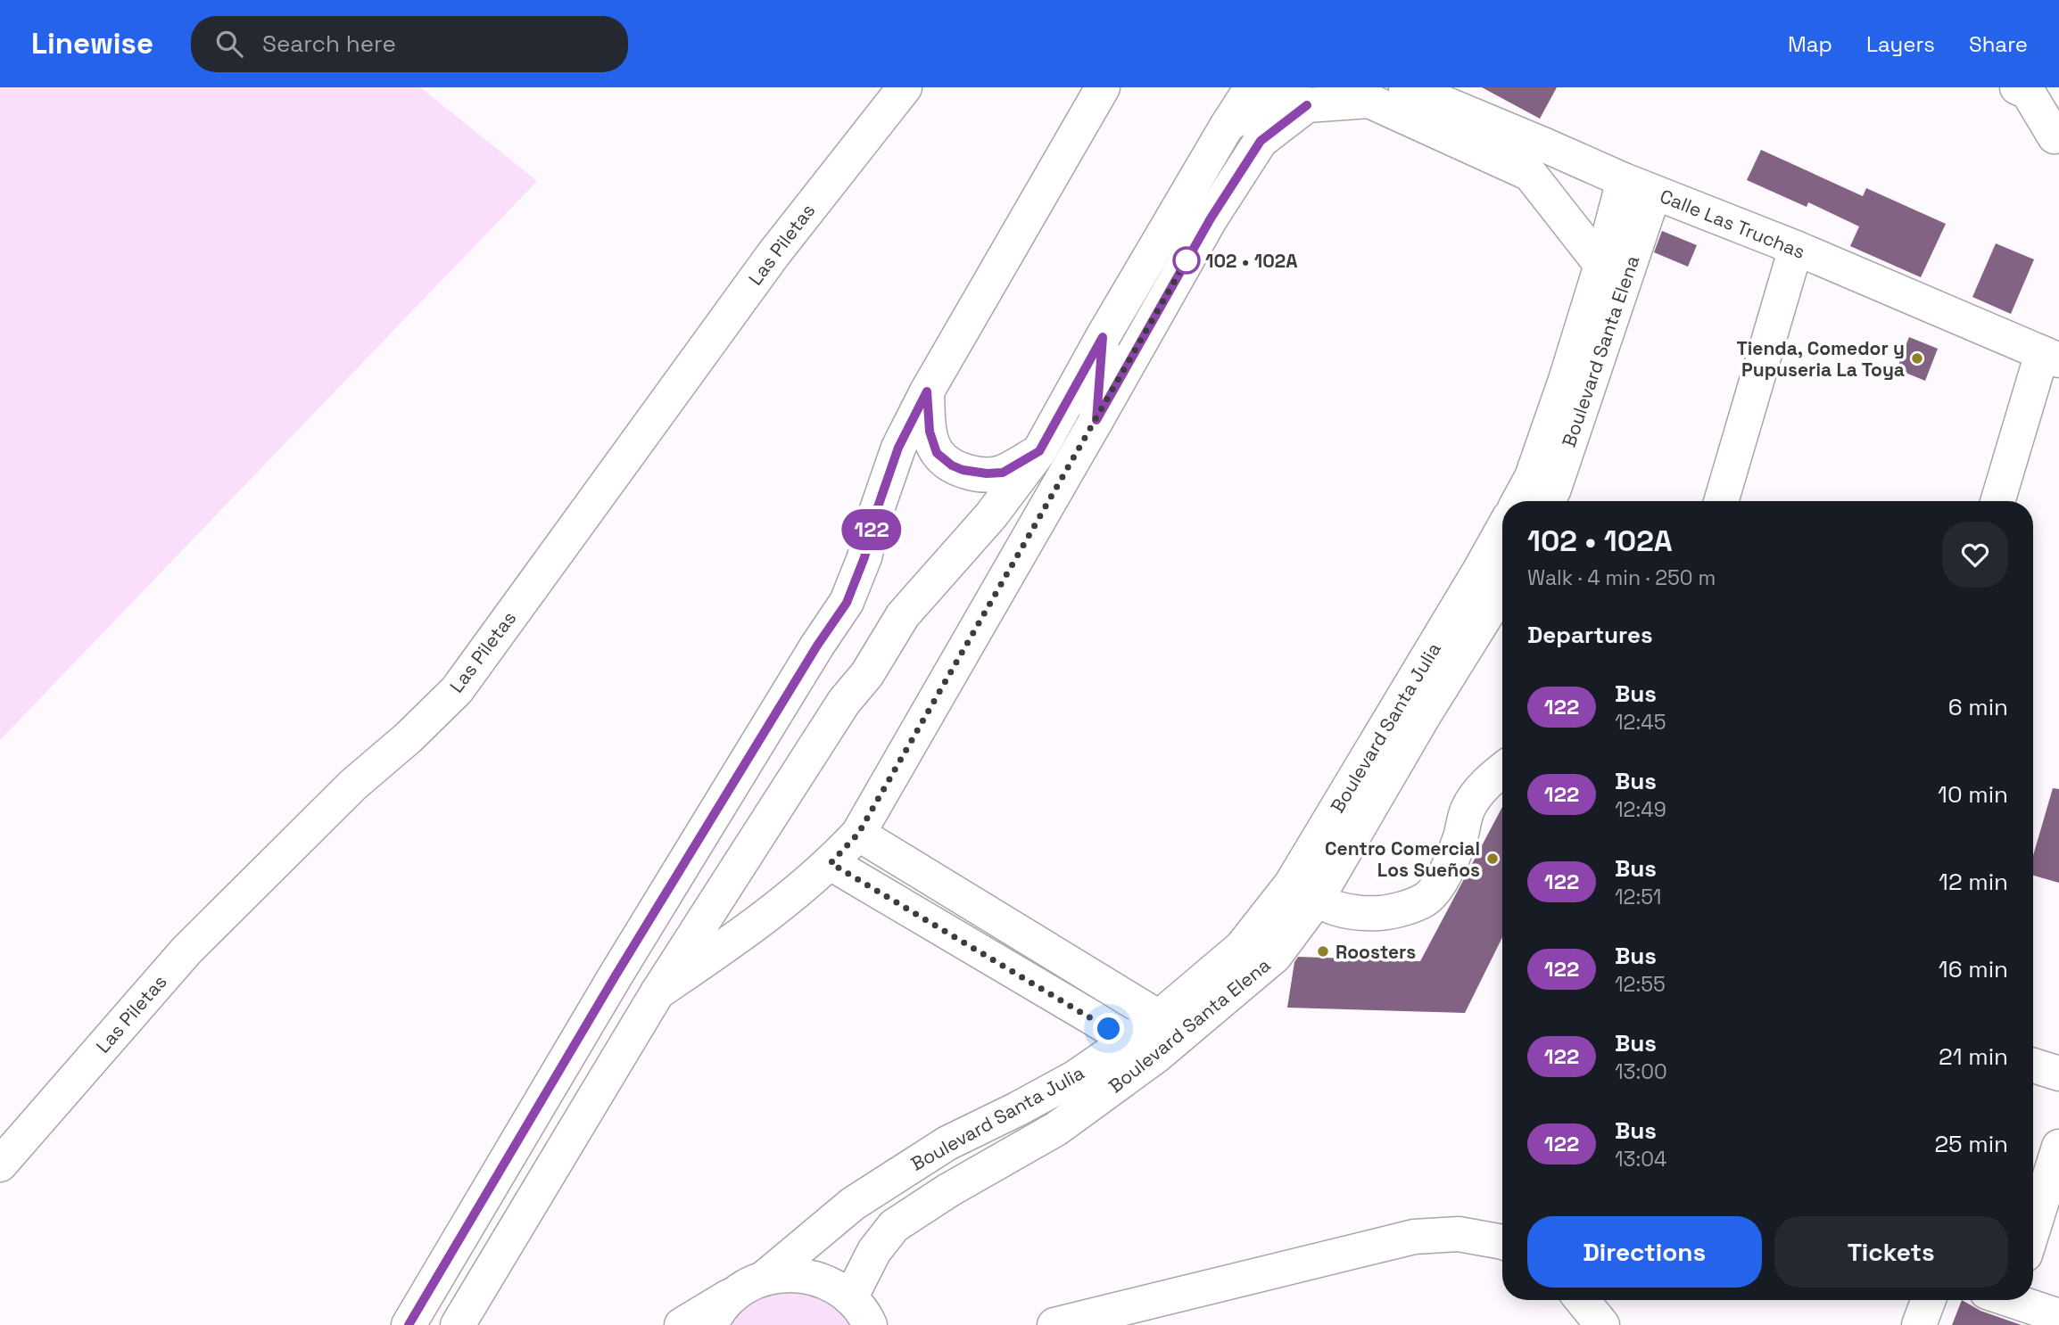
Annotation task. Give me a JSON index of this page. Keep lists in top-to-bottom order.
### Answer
{
  "streets": {
    "main road": [
      "Calle Las Truchas",
      "Las Piletas",
      "Boulevard Santa Elena",
      "Boulevard Santa Julia"
    ]
  },
  "crossings": [
    ["Calle Las Truchas", "Boulevard Santa Elena"],
    ["Boulevard Santa Elena", "Boulevard Santa Julia"]
  ],
  "places": [
    "102 • 102A",
    "Tienda, Comedor y Pupuseria La Toya",
    "Centro Comercial Los Sueños",
    "Roosters"
  ],
  "lines": ["bus line 122"],
  "page": {
    "header": "Linewise",
    "search": "Search here",
    "nav": ["Map", "Layers", "Share"],
    "on_map": "122",
    "heading": [
      ["102 • 102A", "Walk · 4 min · 250 m"],
      "Departures"
    ],
    "list": [
      {
        "mark": "122",
        "name": "Bus",
        "note": "12:45",
        "value": "6 min"
      },
      {
        "mark": "122",
        "name": "Bus",
        "note": "12:49",
        "value": "10 min"
      },
      {
        "mark": "122",
        "name": "Bus",
        "note": "12:51",
        "value": "12 min"
      },
      {
        "mark": "122",
        "name": "Bus",
        "note": "12:55",
        "value": "16 min"
      },
      {
        "mark": "122",
        "name": "Bus",
        "note": "13:00",
        "value": "21 min"
      },
      {
        "mark": "122",
        "name": "Bus",
        "note": "13:04",
        "value": "25 min"
      }
    ],
    "buttons": ["Directions", "Tickets"]
  }
}
